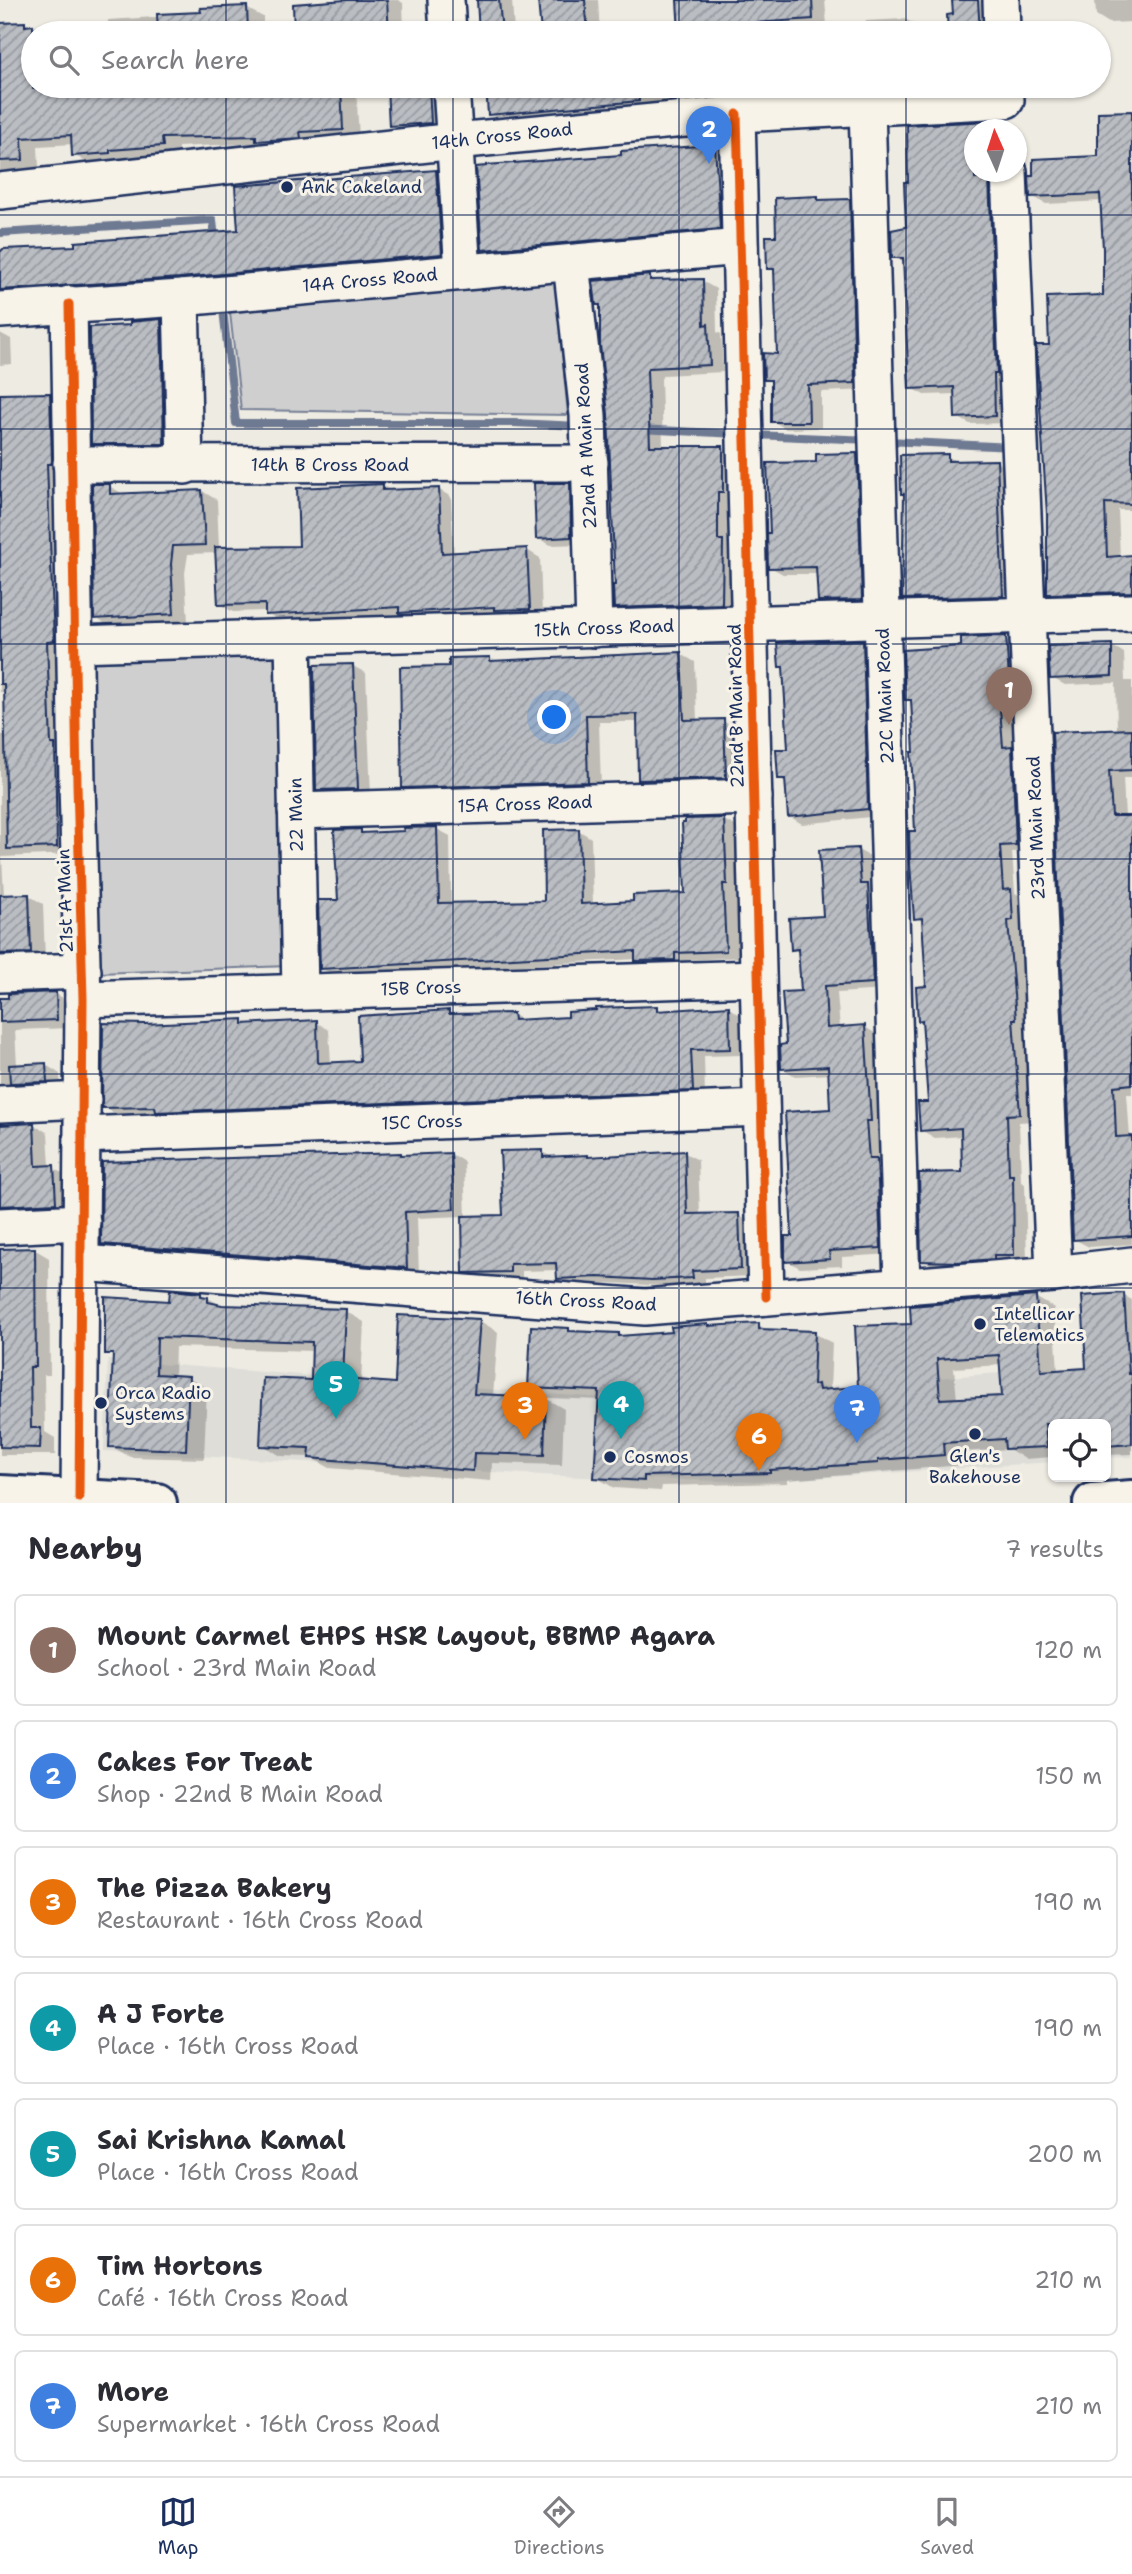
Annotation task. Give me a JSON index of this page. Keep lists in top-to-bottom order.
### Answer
{
  "streets": {
    "street": [
      "14th Cross Road",
      "14A Cross Road",
      "22nd A Main Road",
      "14th B Cross Road",
      "15th Cross Road",
      "22C Main Road",
      "22nd B Main Road",
      "15A Cross Road",
      "22 Main",
      "23rd Main Road",
      "21st A Main",
      "15B Cross",
      "15C Cross",
      "16th Cross Road"
    ]
  },
  "crossings": [
    ["14th Cross Road", "22C Main Road"],
    ["14th Cross Road", "22nd B Main Road"],
    ["14A Cross Road", "22nd A Main Road"],
    ["14A Cross Road", "22nd B Main Road"],
    ["14A Cross Road", "21st A Main"],
    ["22nd A Main Road", "14th B Cross Road"],
    ["22nd A Main Road", "15th Cross Road"],
    ["14th B Cross Road", "21st A Main"],
    ["15th Cross Road", "22C Main Road"],
    ["15th Cross Road", "22nd B Main Road"],
    ["15th Cross Road", "22 Main"],
    ["15th Cross Road", "23rd Main Road"],
    ["15th Cross Road", "21st A Main"],
    ["22C Main Road", "16th Cross Road"],
    ["22nd B Main Road", "15A Cross Road"],
    ["22nd B Main Road", "15B Cross"],
    ["22nd B Main Road", "15C Cross"],
    ["22nd B Main Road", "16th Cross Road"],
    ["15A Cross Road", "22 Main"],
    ["22 Main", "15B Cross"],
    ["23rd Main Road", "16th Cross Road"],
    ["21st A Main", "15B Cross"],
    ["21st A Main", "15C Cross"],
    ["21st A Main", "16th Cross Road"]
  ],
  "places": [
    "Ank Cakeland",
    "Intellicar Telematics",
    "Orca Radio Systems",
    "Glen's Bakehouse",
    "Cosmos"
  ],
  "north": "top",
  "page": {
    "search": "Search here",
    "pins": [
      "2",
      "1",
      "5",
      "4",
      "3",
      "7",
      "6"
    ],
    "heading": ["Nearby", "7 results"],
    "list": [
      {
        "mark": "1",
        "name": "Mount Carmel EHPS HSR Layout, BBMP Agara",
        "note": "School · 23rd Main Road",
        "value": "120 m"
      },
      {
        "mark": "2",
        "name": "Cakes For Treat",
        "note": "Shop · 22nd B Main Road",
        "value": "150 m"
      },
      {
        "mark": "3",
        "name": "The Pizza Bakery",
        "note": "Restaurant · 16th Cross Road",
        "value": "190 m"
      },
      {
        "mark": "4",
        "name": "A J Forte",
        "note": "Place · 16th Cross Road",
        "value": "190 m"
      },
      {
        "mark": "5",
        "name": "Sai Krishna Kamal",
        "note": "Place · 16th Cross Road",
        "value": "200 m"
      },
      {
        "mark": "6",
        "name": "Tim Hortons",
        "note": "Café · 16th Cross Road",
        "value": "210 m"
      },
      {
        "mark": "7",
        "name": "More",
        "note": "Supermarket · 16th Cross Road",
        "value": "210 m"
      }
    ],
    "nav": ["Map", "Directions", "Saved"]
  }
}
